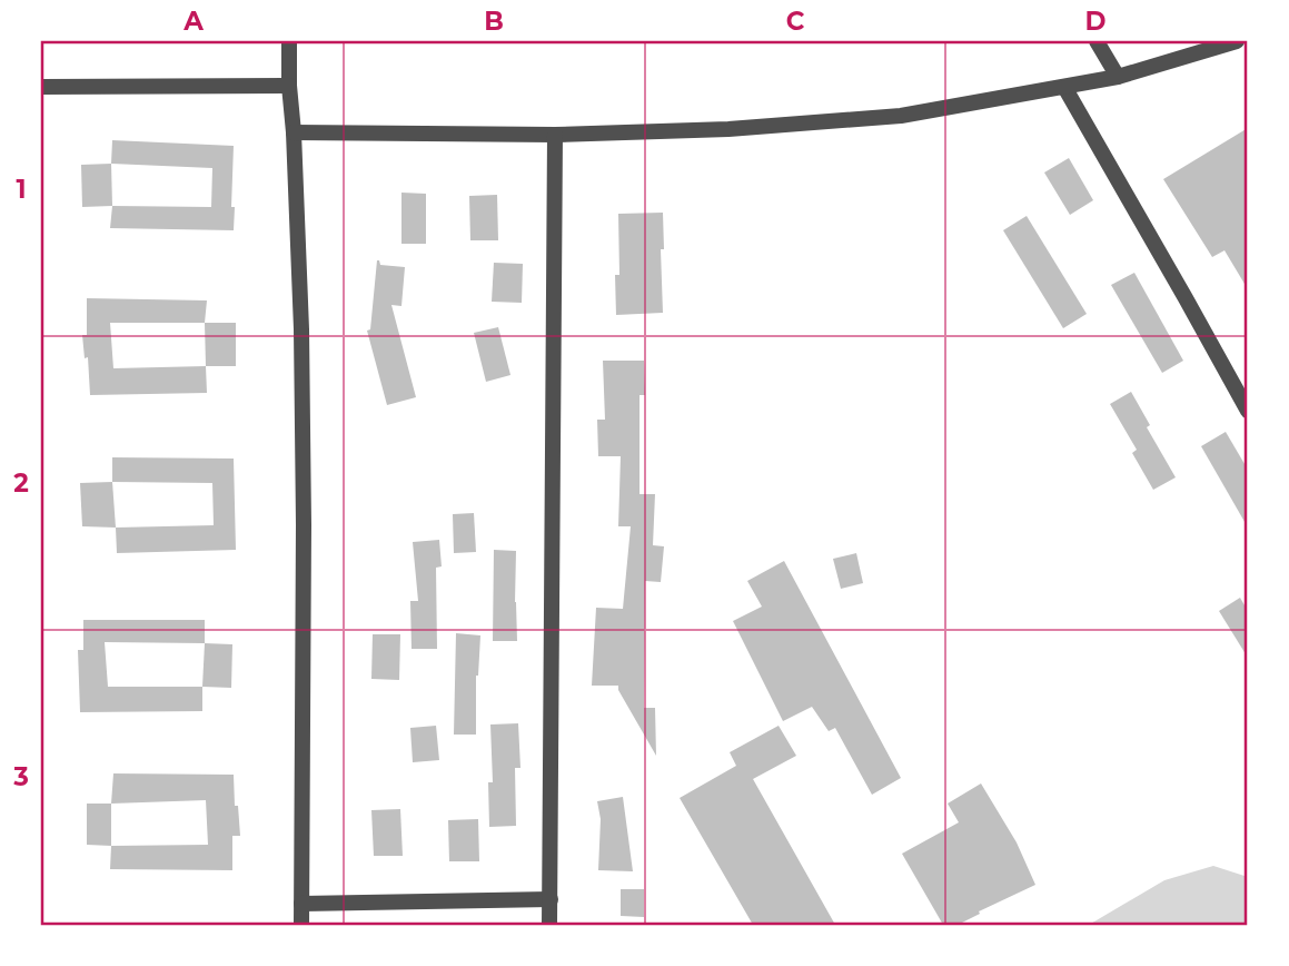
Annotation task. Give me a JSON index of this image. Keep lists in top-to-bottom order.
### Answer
{
  "grid": {
    "columns": [
      "A",
      "B",
      "C",
      "D"
    ],
    "rows": ["1", "2", "3"]
  }
}
